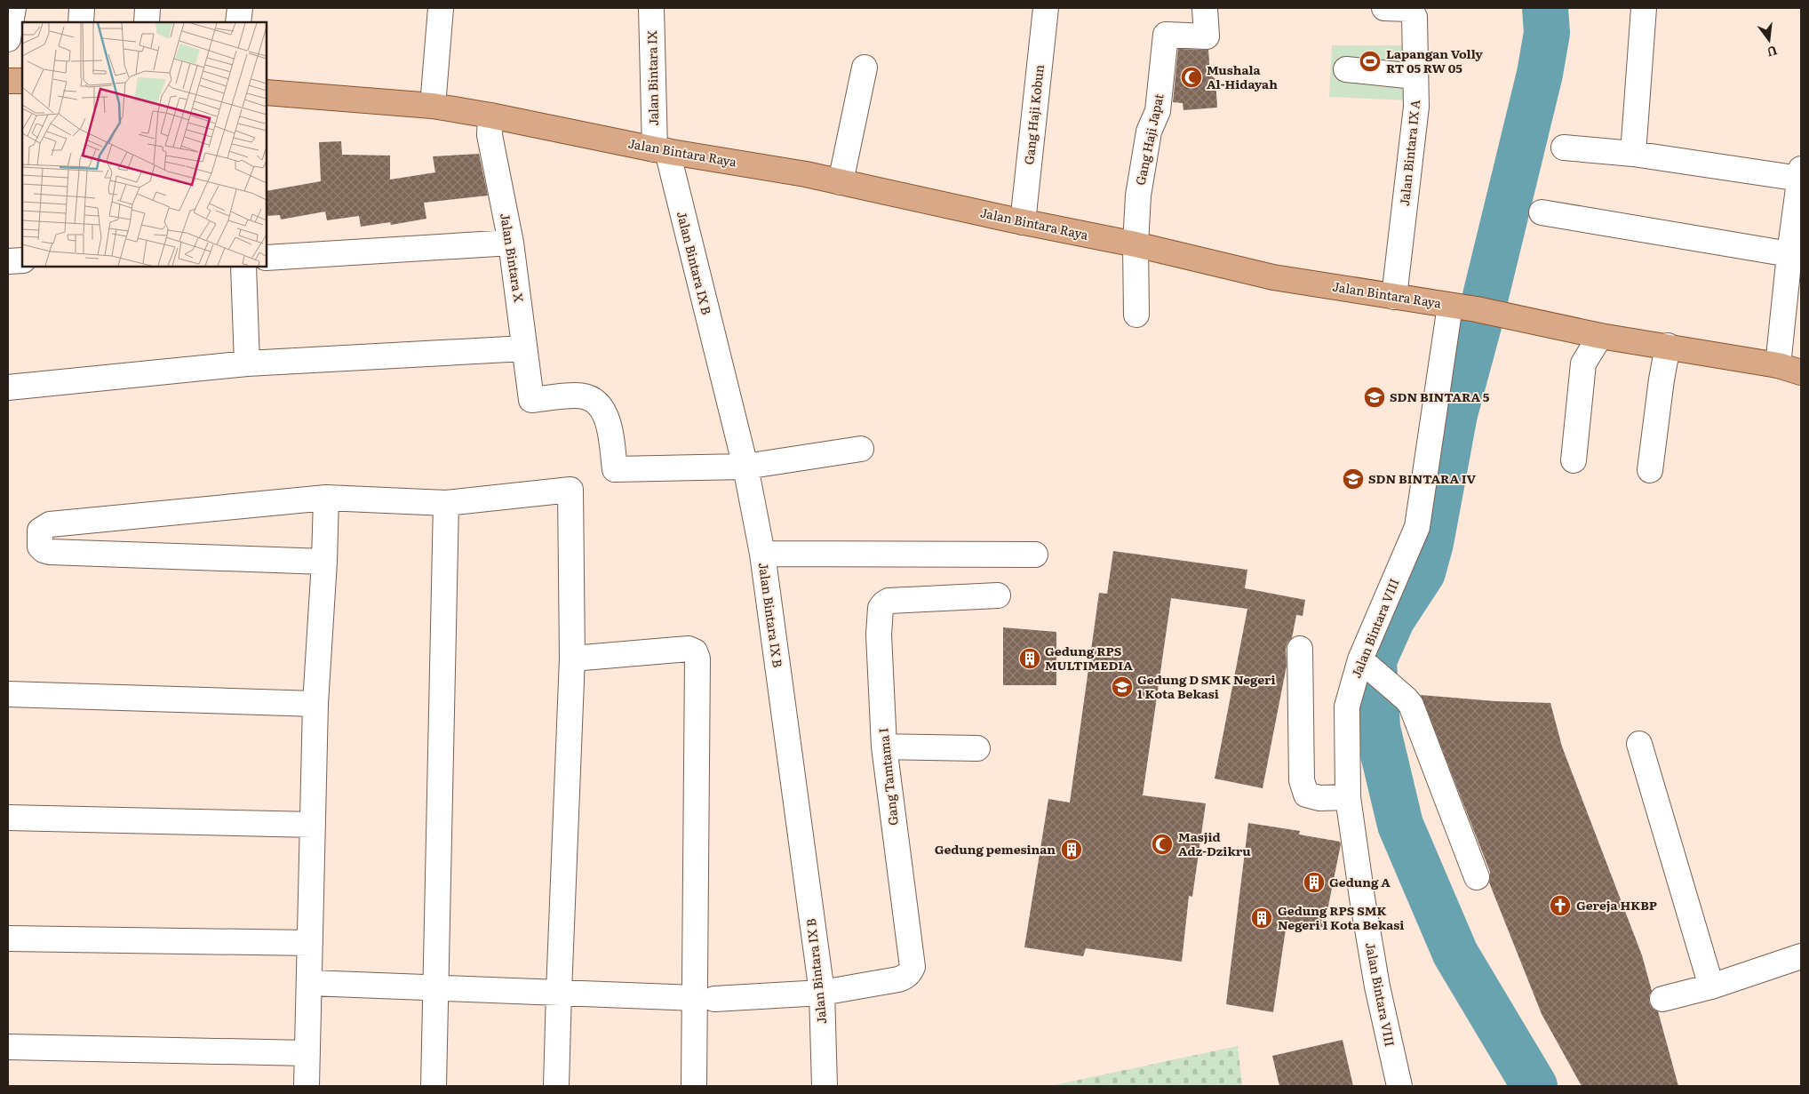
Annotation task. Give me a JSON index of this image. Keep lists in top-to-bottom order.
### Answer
{
  "streets": {
    "main road": ["Jalan Bintara Raya"],
    "street": [
      "Jalan Bintara IX",
      "Gang Haji Kobun",
      "Gang Haji Japat",
      "Jalan Bintara IX A",
      "Jalan Bintara X",
      "Jalan Bintara IX B",
      "Jalan Bintara VIII",
      "Gang Tamtama I"
    ]
  },
  "crossings": [
    ["Jalan Bintara IX", "Jalan Bintara Raya"],
    ["Jalan Bintara IX", "Jalan Bintara IX B"],
    ["Gang Haji Kobun", "Jalan Bintara Raya"],
    ["Gang Haji Japat", "Jalan Bintara Raya"],
    ["Jalan Bintara Raya", "Jalan Bintara IX A"],
    ["Jalan Bintara Raya", "Jalan Bintara X"],
    ["Jalan Bintara Raya", "Jalan Bintara IX B"],
    ["Jalan Bintara Raya", "Jalan Bintara VIII"],
    ["Jalan Bintara X", "Jalan Bintara IX B"],
    ["Jalan Bintara IX B", "Gang Tamtama I"]
  ],
  "places": {
    "sports": ["Lapangan Volly RT 05 RW 05"],
    "mosque": ["Mushala Al-Hidayah", "Masjid Adz-Dzikru"],
    "school or university": ["SDN BINTARA 5", "SDN BINTARA IV", "Gedung D SMK Negeri 1 Kota Bekasi"],
    "building": [
      "Gedung RPS MULTIMEDIA",
      "Gedung pemesinan",
      "Gedung A",
      "Gedung RPS SMK Negeri 1 Kota Bekasi"
    ],
    "church": ["Gereja HKBP"]
  },
  "north": "bottom"
}
